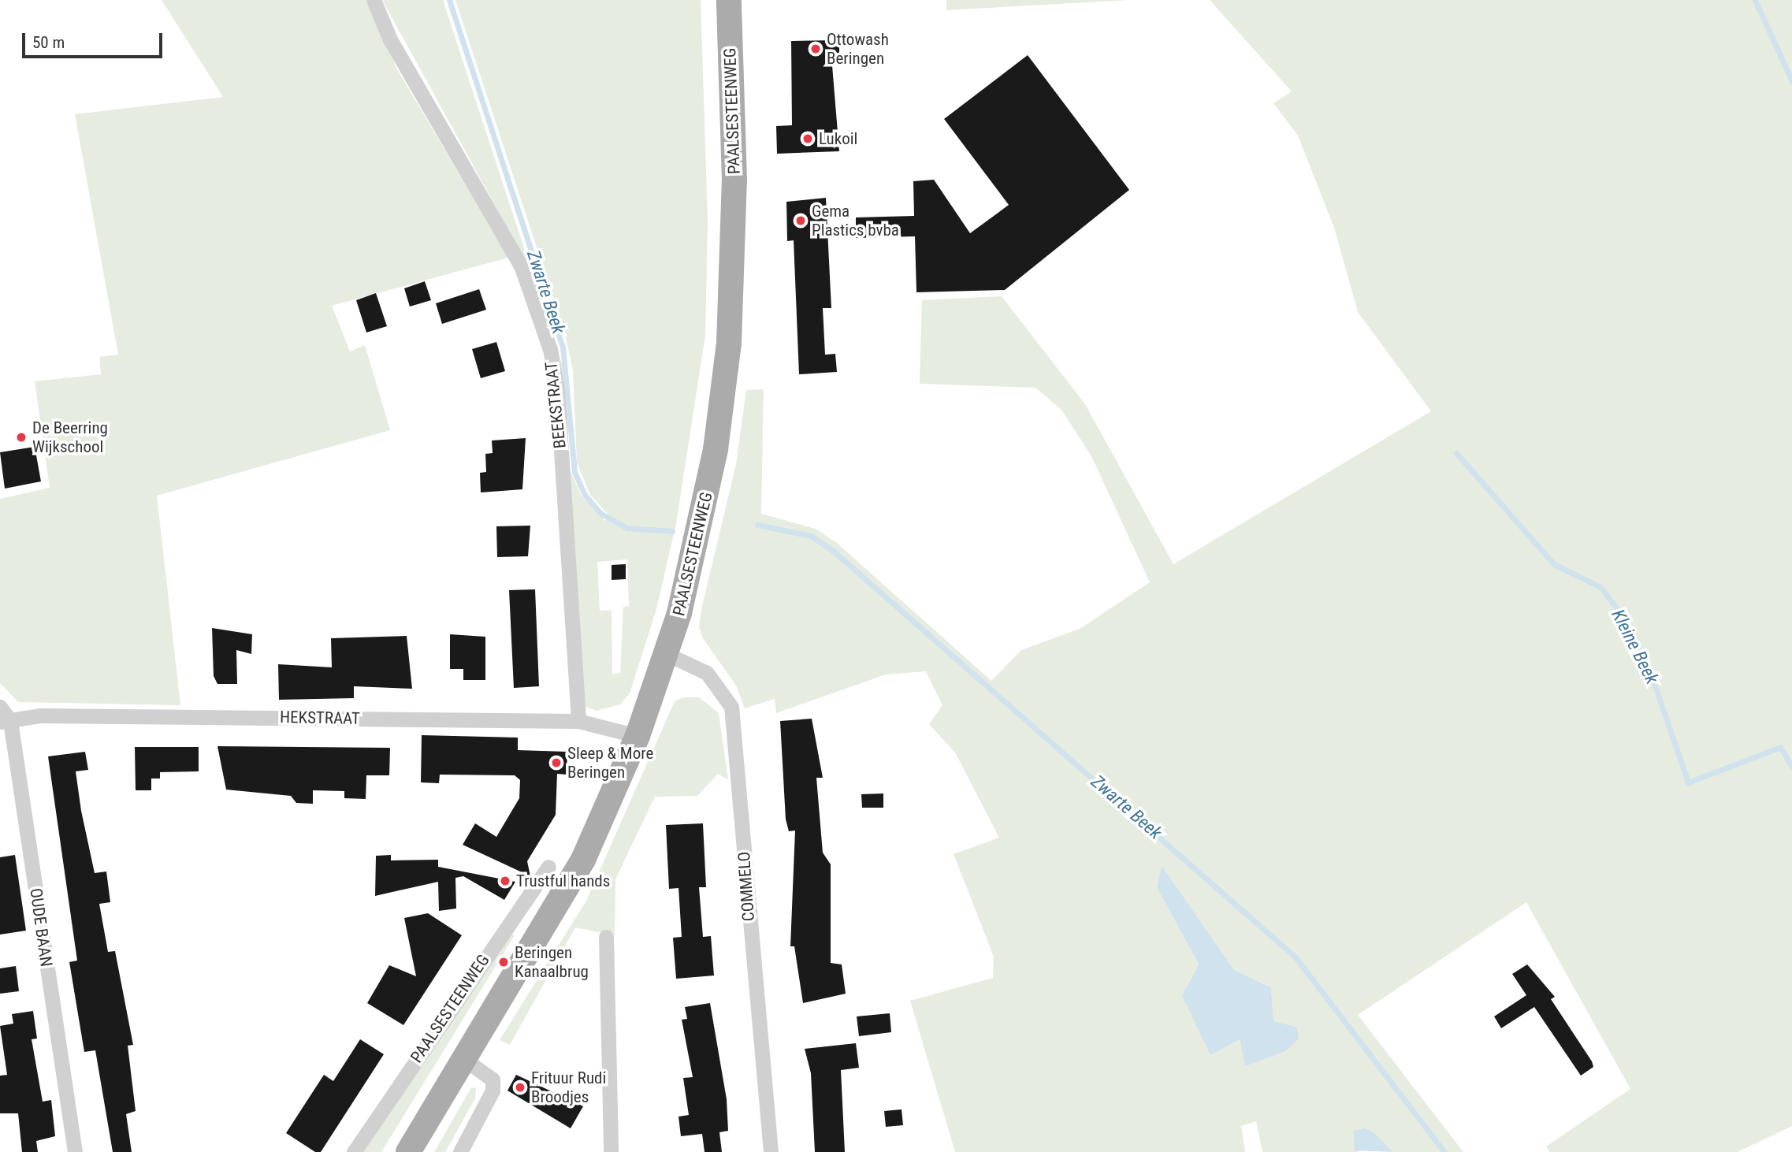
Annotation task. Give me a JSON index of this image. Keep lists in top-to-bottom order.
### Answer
{
  "streets": {
    "main road": ["PAALSESTEENWEG"],
    "street": [
      "BEEKSTRAAT",
      "HEKSTRAAT",
      "COMMELO",
      "OUDE BAAN"
    ]
  },
  "crossings": [
    ["PAALSESTEENWEG", "HEKSTRAAT"],
    ["PAALSESTEENWEG", "COMMELO"],
    ["BEEKSTRAAT", "HEKSTRAAT"],
    ["HEKSTRAAT", "OUDE BAAN"]
  ],
  "water": ["Zwarte Beek", "Kleine Beek"],
  "places": [
    "Ottowash Beringen",
    "Lukoil",
    "Gema Plastics bvba",
    "De Beerring Wijkschool",
    "Sleep & More Beringen",
    "Trustful hands",
    "Beringen Kanaalbrug",
    "Frituur Rudi Broodjes"
  ],
  "scale_bar": "50 m"
}
